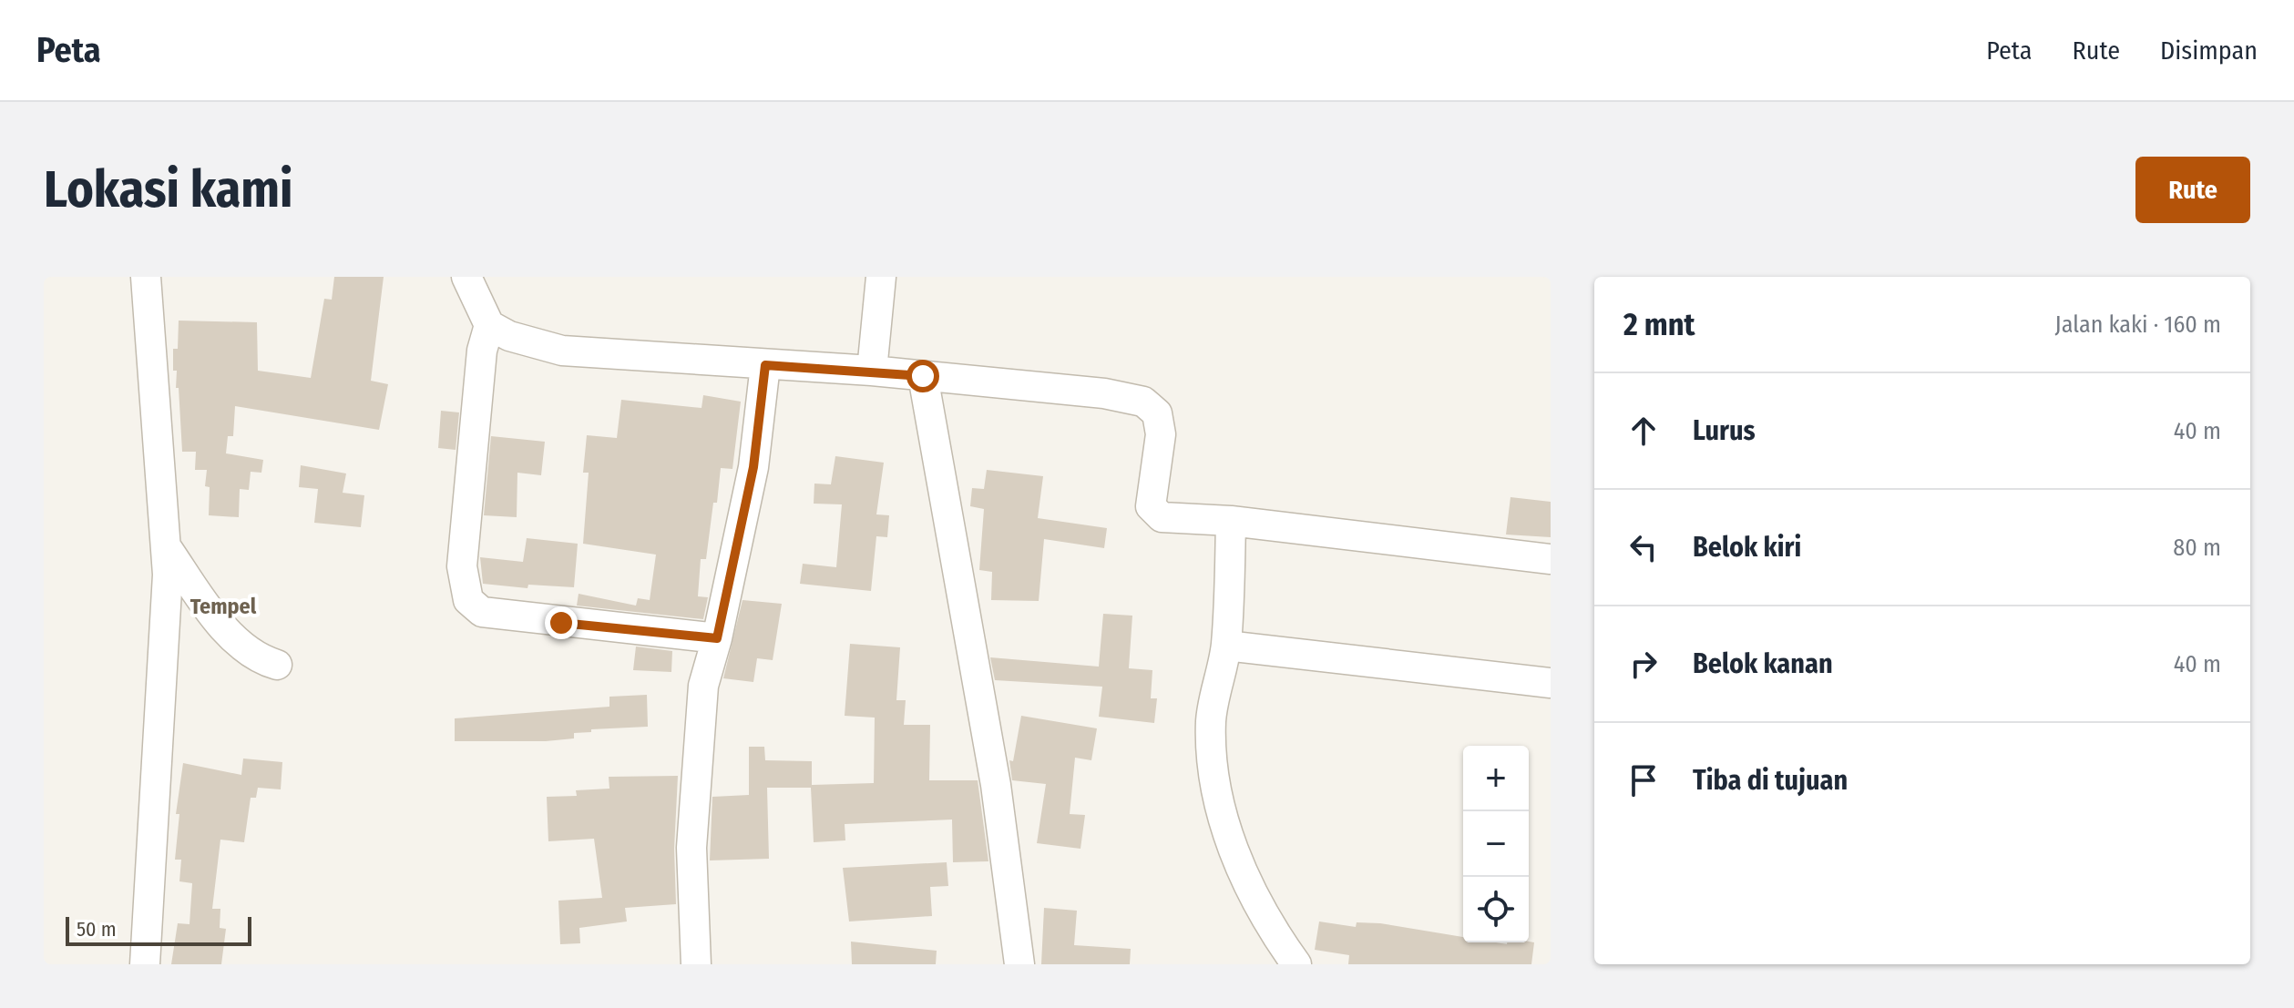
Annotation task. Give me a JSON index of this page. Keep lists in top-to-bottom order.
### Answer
{
  "districts": ["Tempel"],
  "scale_bar": "50 m",
  "page": {
    "header": "Peta",
    "nav": ["Peta", "Rute", "Disimpan"],
    "buttons": "Rute",
    "title": "Lokasi kami",
    "heading": ["2 mnt", "Jalan kaki · 160 m"],
    "list": [
      ["Lurus", "40 m"],
      ["Belok kiri", "80 m"],
      ["Belok kanan", "40 m"],
      "Tiba di tujuan"
    ],
    "map_buttons": ["+", "−"],
    "scale": "50 m"
  }
}
